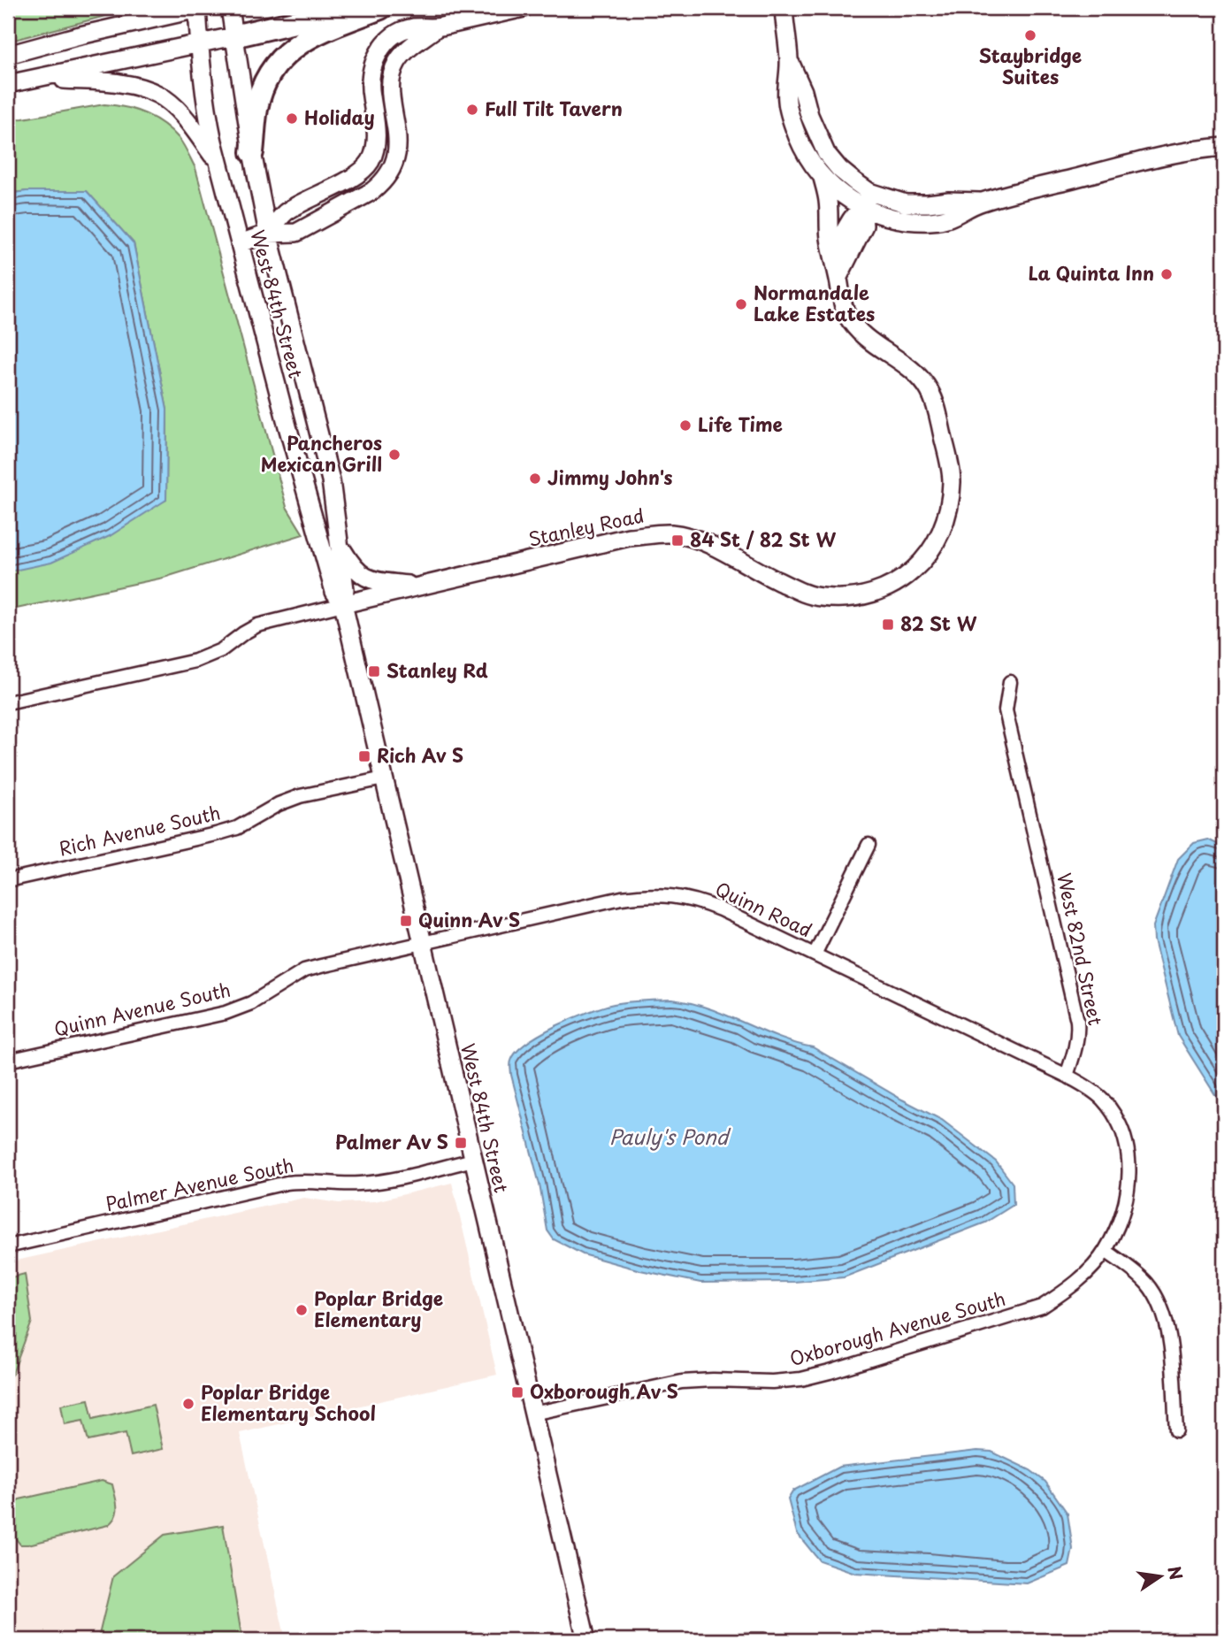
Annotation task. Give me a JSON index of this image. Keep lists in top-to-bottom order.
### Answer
{
  "streets": {
    "street": [
      "West 84th Street",
      "Stanley Road",
      "Rich Avenue South",
      "Quinn Road",
      "West 82nd Street",
      "Quinn Avenue South",
      "Palmer Avenue South",
      "Oxborough Avenue South"
    ]
  },
  "crossings": [
    ["West 84th Street", "Stanley Road"],
    ["West 84th Street", "Rich Avenue South"],
    ["West 84th Street", "Quinn Road"],
    ["West 84th Street", "Quinn Avenue South"],
    ["West 84th Street", "Palmer Avenue South"],
    ["West 84th Street", "Oxborough Avenue South"],
    ["Quinn Road", "West 82nd Street"],
    ["Quinn Road", "Quinn Avenue South"]
  ],
  "water": ["Pauly's Pond"],
  "places": {
    "other": [
      "Staybridge Suites",
      "Full Tilt Tavern",
      "Holiday",
      "La Quinta Inn",
      "Normandale Lake Estates",
      "Life Time",
      "Pancheros Mexican Grill",
      "Jimmy John's",
      "Poplar Bridge Elementary",
      "Poplar Bridge Elementary School"
    ],
    "transit": [
      "84 St / 82 St W",
      "82 St W",
      "Stanley Rd",
      "Rich Av S",
      "Quinn Av S",
      "Palmer Av S",
      "Oxborough Av S"
    ]
  },
  "north": "right"
}
